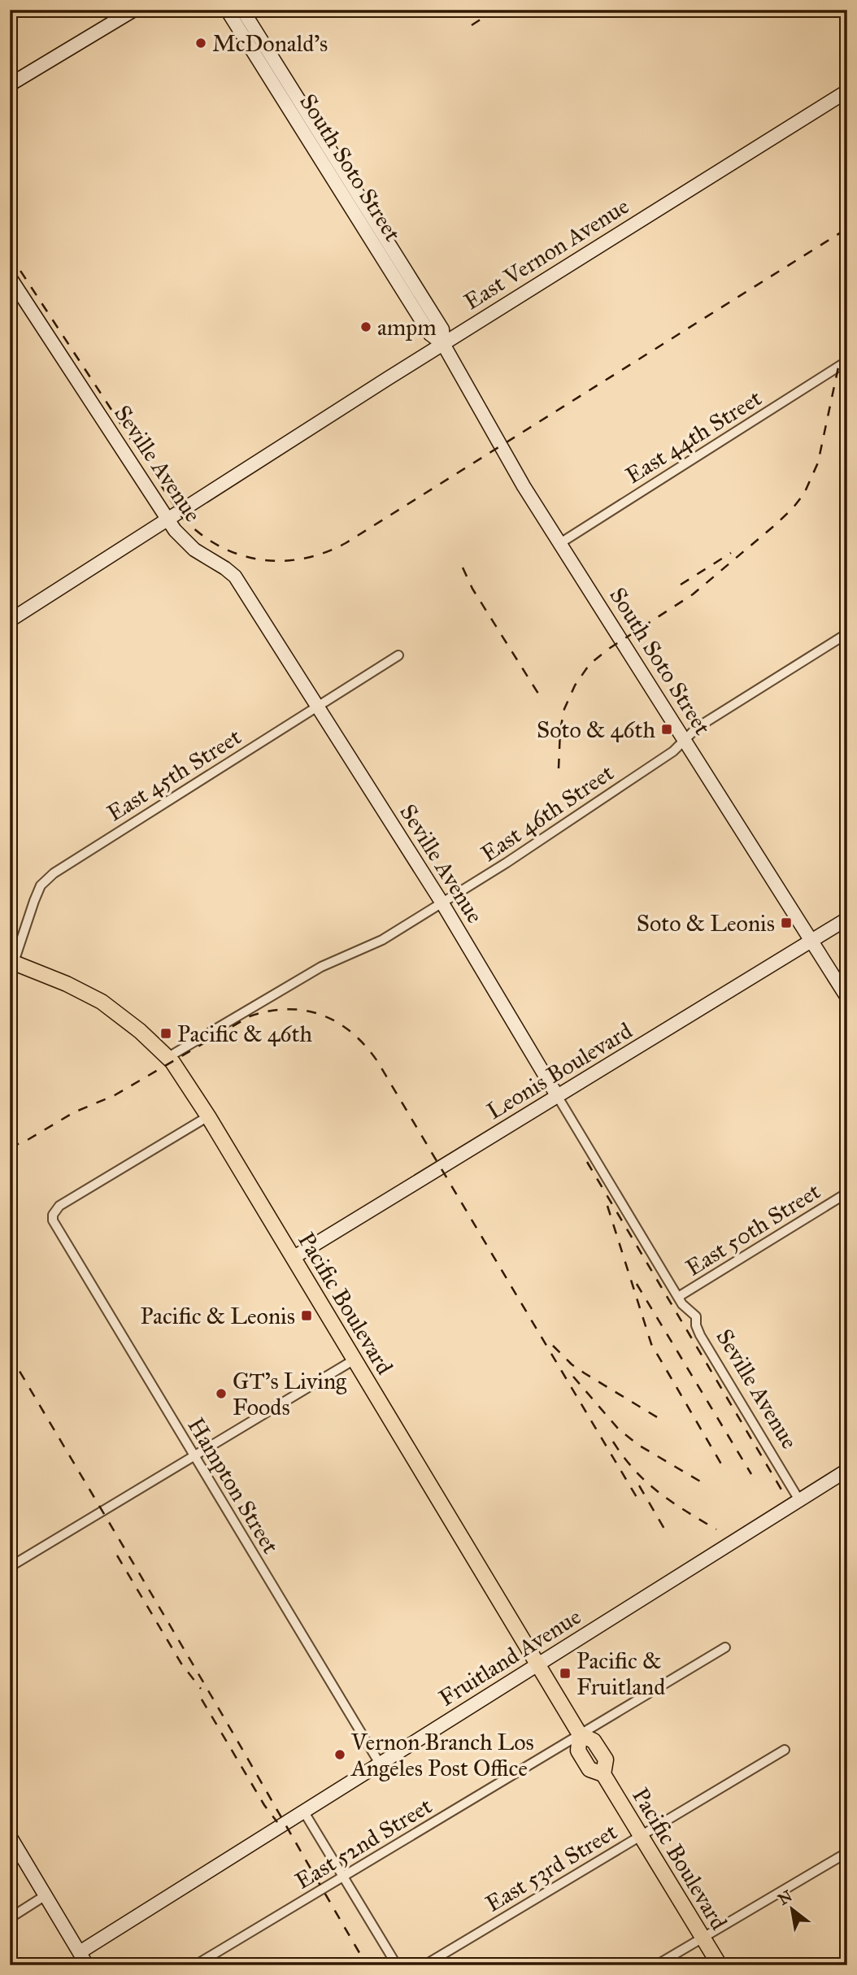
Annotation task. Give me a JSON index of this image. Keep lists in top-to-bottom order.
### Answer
{
  "streets": {
    "main road": ["Pacific Boulevard"],
    "street": [
      "South Soto Street",
      "East Vernon Avenue",
      "East 44th Street",
      "Seville Avenue",
      "East 45th Street",
      "East 46th Street",
      "Leonis Boulevard",
      "East 50th Street",
      "Hampton Street",
      "Fruitland Avenue",
      "East 52nd Street",
      "East 53rd Street"
    ]
  },
  "crossings": [
    ["South Soto Street", "East Vernon Avenue"],
    ["South Soto Street", "East 44th Street"],
    ["South Soto Street", "East 46th Street"],
    ["South Soto Street", "Leonis Boulevard"],
    ["East Vernon Avenue", "Seville Avenue"],
    ["Seville Avenue", "East 45th Street"],
    ["Seville Avenue", "East 46th Street"],
    ["Seville Avenue", "Leonis Boulevard"],
    ["Seville Avenue", "East 50th Street"],
    ["Seville Avenue", "Fruitland Avenue"],
    ["East 45th Street", "Pacific Boulevard"],
    ["East 46th Street", "Pacific Boulevard"],
    ["Leonis Boulevard", "Pacific Boulevard"],
    ["Pacific Boulevard", "Hampton Street"],
    ["Pacific Boulevard", "Fruitland Avenue"],
    ["Pacific Boulevard", "East 52nd Street"],
    ["Pacific Boulevard", "East 53rd Street"],
    ["Hampton Street", "Fruitland Avenue"]
  ],
  "places": {
    "other": [
      "McDonald's",
      "ampm",
      "GT's Living Foods",
      "Vernon Branch Los Angeles Post Office"
    ],
    "transit": [
      "Soto & 46th",
      "Soto & Leonis",
      "Pacific & 46th",
      "Pacific & Leonis",
      "Pacific & Fruitland"
    ]
  },
  "north": "top left"
}
